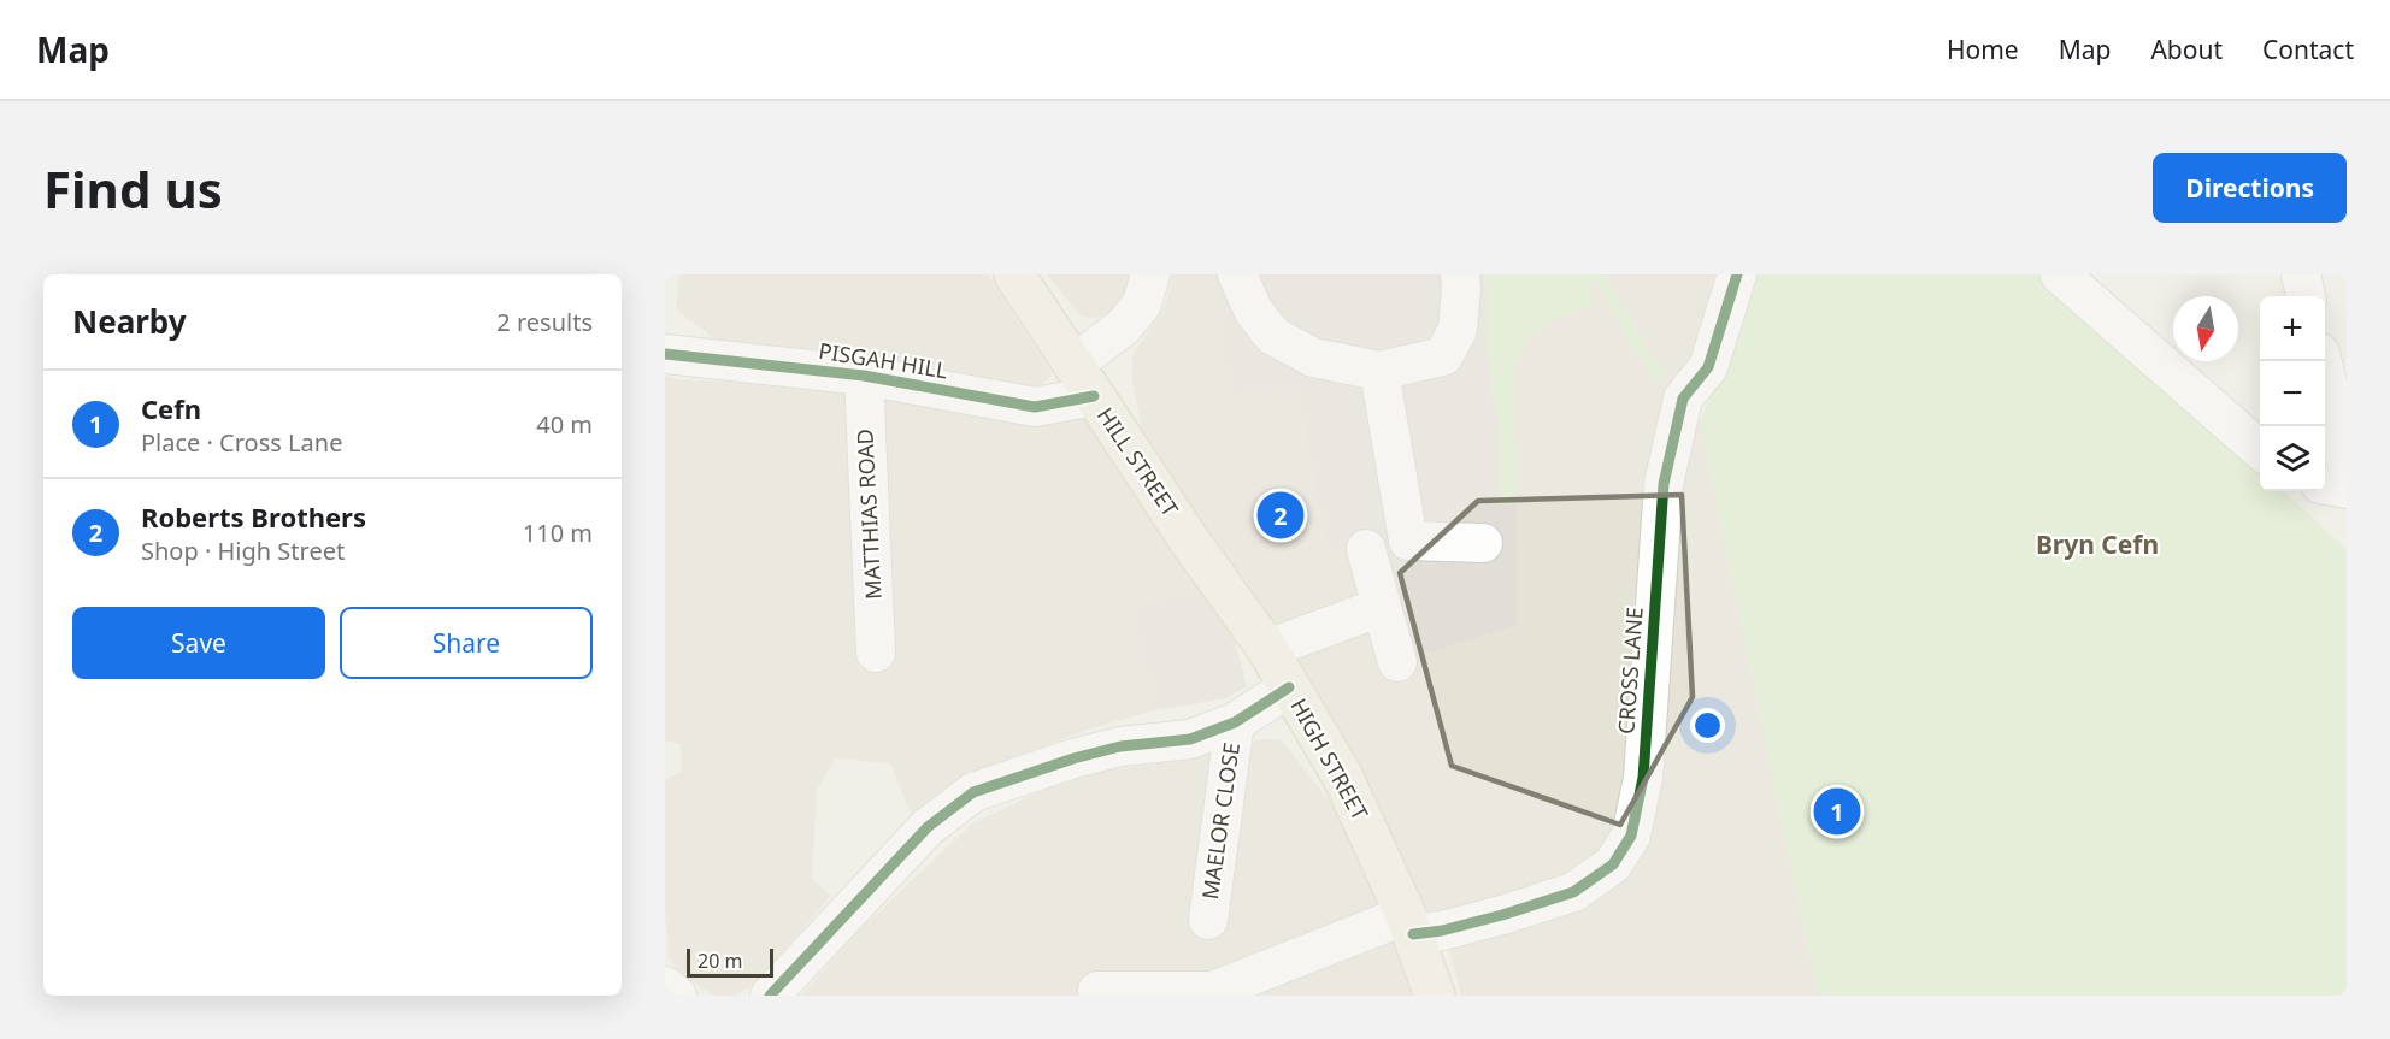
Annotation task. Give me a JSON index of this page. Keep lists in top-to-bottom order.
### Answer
{
  "streets": {
    "main road": ["HILL STREET", "HIGH STREET"],
    "street": [
      "PISGAH HILL",
      "MATTHIAS ROAD",
      "CROSS LANE",
      "MAELOR CLOSE"
    ]
  },
  "crossings": [
    ["PISGAH HILL", "HILL STREET"],
    ["PISGAH HILL", "MATTHIAS ROAD"],
    ["HILL STREET", "HIGH STREET"],
    ["CROSS LANE", "HIGH STREET"]
  ],
  "districts": ["Bryn Cefn"],
  "scale_bar": "20 m",
  "north": "bottom",
  "page": {
    "header": "Map",
    "nav": [
      "Home",
      "Map",
      "About",
      "Contact"
    ],
    "buttons": [
      "Directions",
      ["Save", "Share"]
    ],
    "title": "Find us",
    "heading": ["Nearby", "2 results"],
    "map_buttons": ["+", "−"],
    "list": [
      {
        "mark": "1",
        "name": "Cefn",
        "note": "Place · Cross Lane",
        "value": "40 m"
      },
      {
        "mark": "2",
        "name": "Roberts Brothers",
        "note": "Shop · High Street",
        "value": "110 m"
      }
    ],
    "pins": ["2", "1"],
    "scale": "20 m"
  }
}
